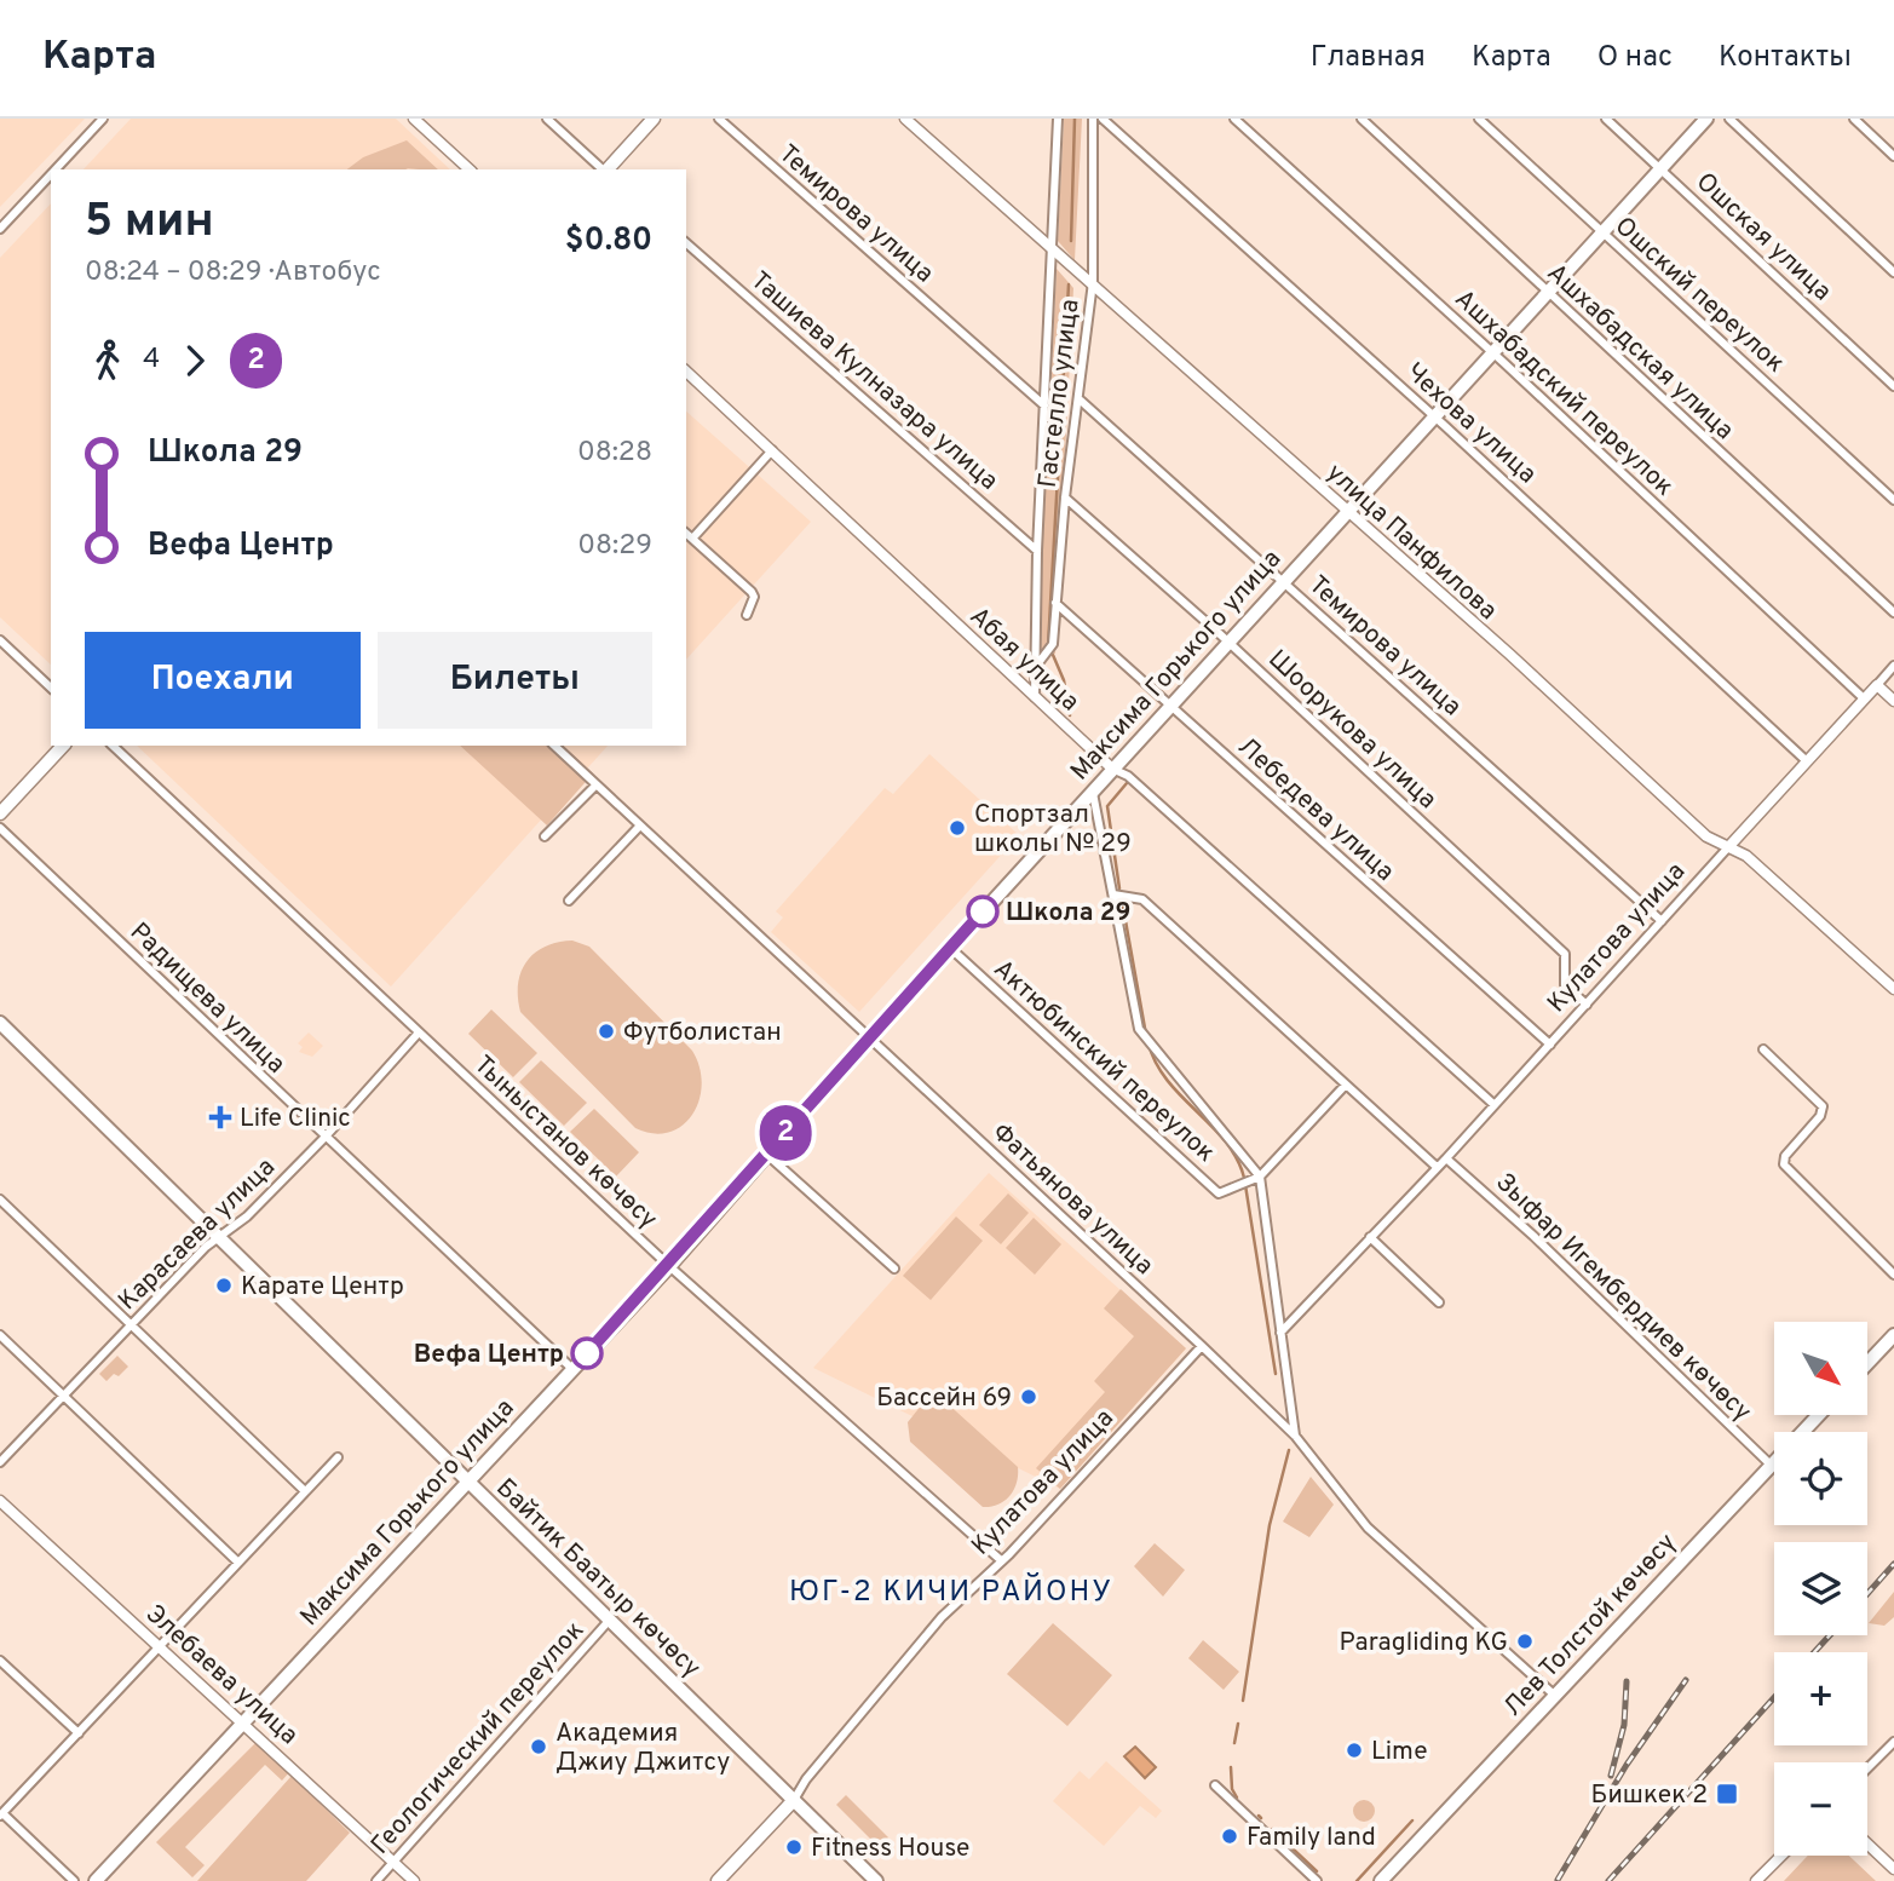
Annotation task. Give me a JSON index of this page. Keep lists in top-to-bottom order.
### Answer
{
  "streets": {
    "main road": [
      "Максима Горького улица",
      "Кулатова улица",
      "Байтик Баатыр көчөсү",
      "Лев Толстой көчөсү"
    ],
    "street": [
      "Темирова улица",
      "Ошская улица",
      "Ошский переулок",
      "Ашхабадская улица",
      "Ташиева Кулназара улица",
      "Ашхабадский переулок",
      "Гастелло улица",
      "Чехова улица",
      "улица Панфилова",
      "Абая улица",
      "Шоорукова улица",
      "Лебедева улица",
      "Радищева улица",
      "Актюбинский переулок",
      "Тыныстанов көчөсү",
      "Фатьянова улица",
      "Карасаева улица",
      "Зыфар Игембердиев көчөсү",
      "Элебаева улица",
      "Геологический переулок"
    ]
  },
  "crossings": [
    ["Темирова улица", "Гастелло улица"],
    ["Темирова улица", "Максима Горького улица"],
    ["Темирова улица", "Кулатова улица"],
    ["Ошская улица", "Максима Горького улица"],
    ["Ошский переулок", "Максима Горького улица"],
    ["Ашхабадская улица", "Максима Горького улица"],
    ["Ташиева Кулназара улица", "Гастелло улица"],
    ["Ашхабадский переулок", "Максима Горького улица"],
    ["Ашхабадский переулок", "Кулатова улица"],
    ["Гастелло улица", "улица Панфилова"],
    ["Гастелло улица", "Абая улица"],
    ["Гастелло улица", "Шоорукова улица"],
    ["Гастелло улица", "Лебедева улица"],
    ["Чехова улица", "Максима Горького улица"],
    ["Чехова улица", "Кулатова улица"],
    ["улица Панфилова", "Максима Горького улица"],
    ["улица Панфилова", "Кулатова улица"],
    ["Абая улица", "Максима Горького улица"],
    ["Абая улица", "Кулатова улица"],
    ["Максима Горького улица", "Шоорукова улица"],
    ["Максима Горького улица", "Лебедева улица"],
    ["Максима Горького улица", "Радищева улица"],
    ["Максима Горького улица", "Актюбинский переулок"],
    ["Максима Горького улица", "Тыныстанов көчөсү"],
    ["Максима Горького улица", "Фатьянова улица"],
    ["Максима Горького улица", "Байтик Баатыр көчөсү"],
    ["Максима Горького улица", "Элебаева улица"],
    ["Шоорукова улица", "Кулатова улица"],
    ["Лебедева улица", "Кулатова улица"],
    ["Кулатова улица", "Тыныстанов көчөсү"],
    ["Кулатова улица", "Фатьянова улица"],
    ["Кулатова улица", "Зыфар Игембердиев көчөсү"],
    ["Кулатова улица", "Байтик Баатыр көчөсү"],
    ["Радищева улица", "Карасаева улица"],
    ["Тыныстанов көчөсү", "Карасаева улица"],
    ["Фатьянова улица", "Лев Толстой көчөсү"],
    ["Карасаева улица", "Байтик Баатыр көчөсү"],
    ["Зыфар Игембердиев көчөсү", "Лев Толстой көчөсү"],
    ["Байтик Баатыр көчөсү", "Геологический переулок"],
    ["Элебаева улица", "Геологический переулок"]
  ],
  "districts": ["ЮГ-2 КИЧИ РАЙОНУ"],
  "places": {
    "other": [
      "Спортзал школы № 29",
      "Школа 29",
      "Футболистан",
      "Карате Центр",
      "Вефа Центр",
      "Бассейн 69",
      "Paragliding KG",
      "Академия Джиу Джитсу",
      "Lime",
      "Family land",
      "Fitness House"
    ],
    "health": ["Life Clinic"],
    "transit": ["Бишкек 2"]
  },
  "lines": ["bus line 2"],
  "north": "bottom right",
  "page": {
    "header": "Карта",
    "nav": [
      "Главная",
      "Карта",
      "О нас",
      "Контакты"
    ],
    "on_map": "2",
    "heading": ["5 мин", "08:24 – 08:29 · Автобус", "$0.80"],
    "legs": ["4", "2"],
    "list": [
      {
        "name": "Школа 29",
        "value": "08:28"
      },
      {
        "name": "Вефа Центр",
        "value": "08:29"
      }
    ],
    "buttons": ["Поехали", "Билеты"],
    "map_buttons": ["+", "−"]
  }
}
